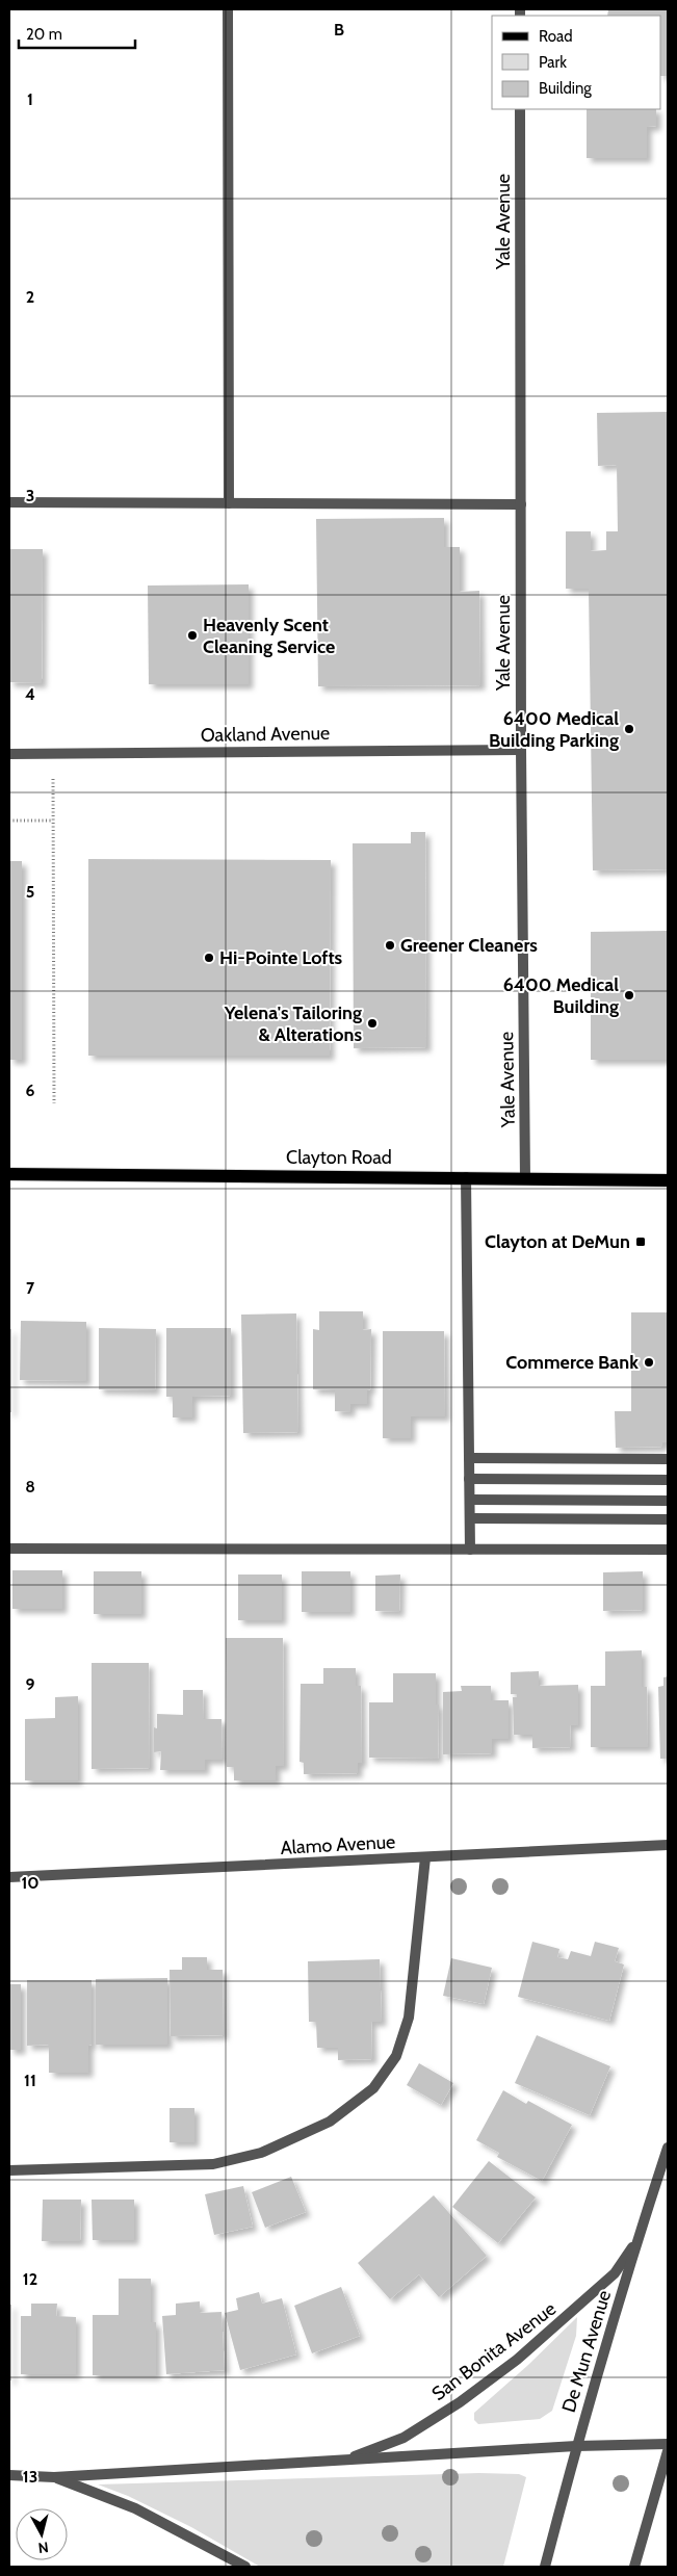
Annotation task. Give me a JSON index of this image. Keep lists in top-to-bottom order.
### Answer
{
  "streets": {
    "main road": ["Clayton Road"],
    "street": [
      "Yale Avenue",
      "Oakland Avenue",
      "Alamo Avenue",
      "San Bonita Avenue",
      "De Mun Avenue"
    ]
  },
  "crossings": [
    ["Yale Avenue", "Oakland Avenue"],
    ["Yale Avenue", "Clayton Road"],
    ["San Bonita Avenue", "De Mun Avenue"]
  ],
  "places": {
    "other": [
      "Heavenly Scent Cleaning Service",
      "6400 Medical Building Parking",
      "Greener Cleaners",
      "Hi-Pointe Lofts",
      "6400 Medical Building",
      "Yelena's Tailoring & Alterations",
      "Commerce Bank"
    ],
    "transit": ["Clayton at DeMun"]
  },
  "legend": ["Road", "Park", "Building"],
  "scale_bar": "20 m",
  "north": "bottom",
  "grid": {
    "columns": ["B"],
    "rows": [
      "1",
      "2",
      "3",
      "4",
      "5",
      "6",
      "7",
      "8",
      "9",
      "10",
      "11",
      "12",
      "13"
    ]
  }
}
